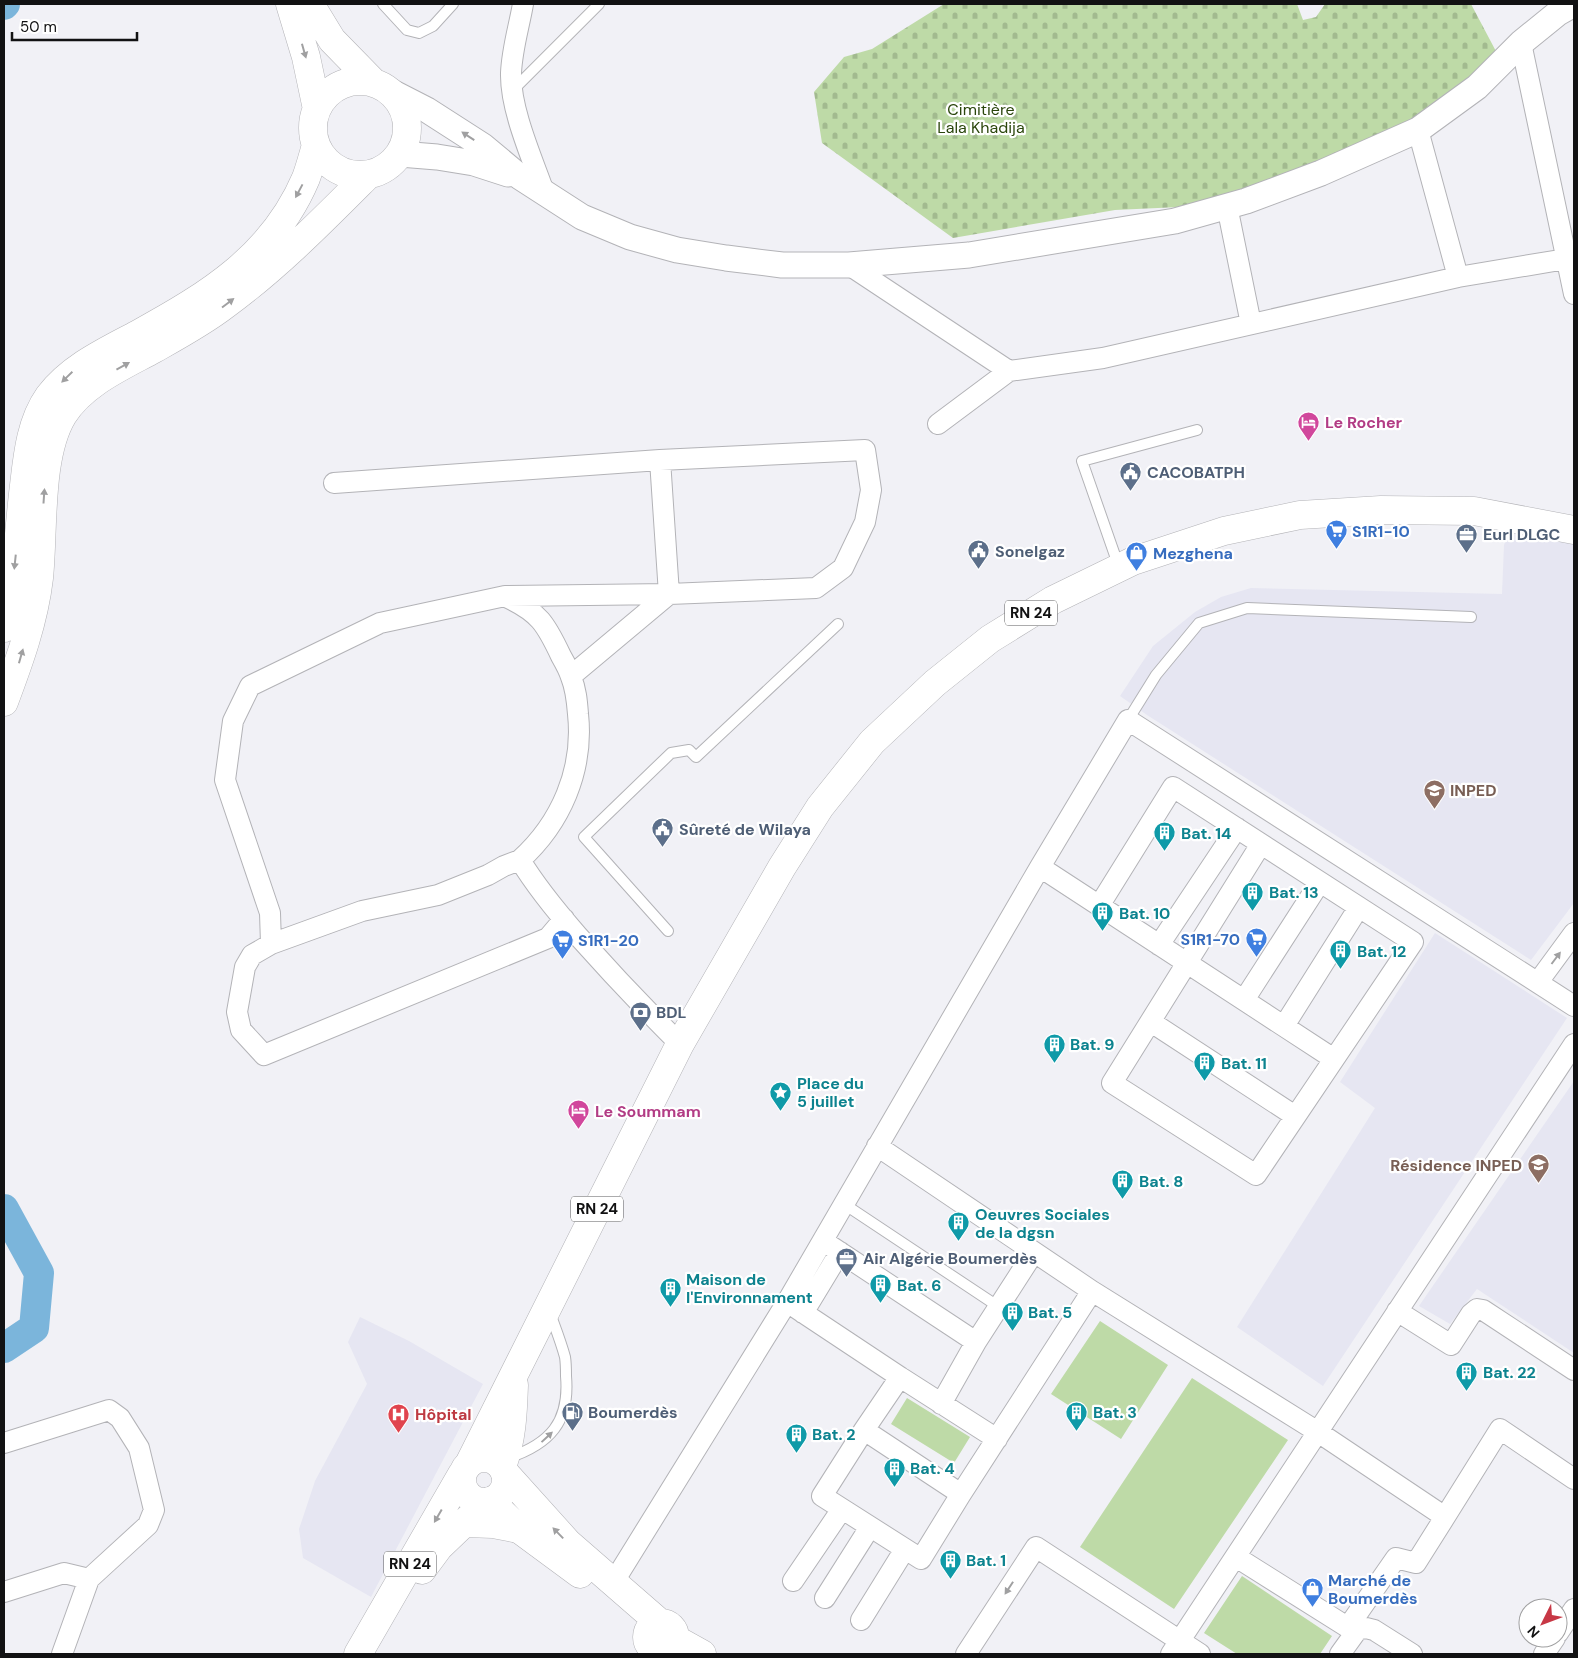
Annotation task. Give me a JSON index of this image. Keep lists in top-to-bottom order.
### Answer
{
  "streets": {
    "main road": ["RN 24"]
  },
  "parks": ["Cimitière Lala Khadija"],
  "places": {
    "hotel": ["Le Rocher", "Le Soummam"],
    "public building": ["CACOBATPH", "Sonelgaz", "Sûreté de Wilaya"],
    "supermarket": ["S1R1-10", "S1R1-70", "S1R1-20"],
    "office": ["Eurl DLGC", "Air Algérie Boumerdès"],
    "shop": ["Mezghena", "Marché de Boumerdès"],
    "school or university": ["INPED", "Résidence INPED"],
    "building": [
      "Bat. 14",
      "Bat. 13",
      "Bat. 10",
      "Bat. 12",
      "Bat. 9",
      "Bat. 11",
      "Bat. 8",
      "Oeuvres Sociales de la dgsn",
      "Bat. 6",
      "Maison de l'Environnament",
      "Bat. 5",
      "Bat. 22",
      "Bat. 3",
      "Bat. 2",
      "Bat. 4",
      "Bat. 1"
    ],
    "bank": ["BDL"],
    "place": ["Place du 5 juillet"],
    "fuel station": ["Boumerdès"],
    "hospital": ["Hôpital"]
  },
  "scale_bar": "50 m",
  "north": "bottom left"
}
